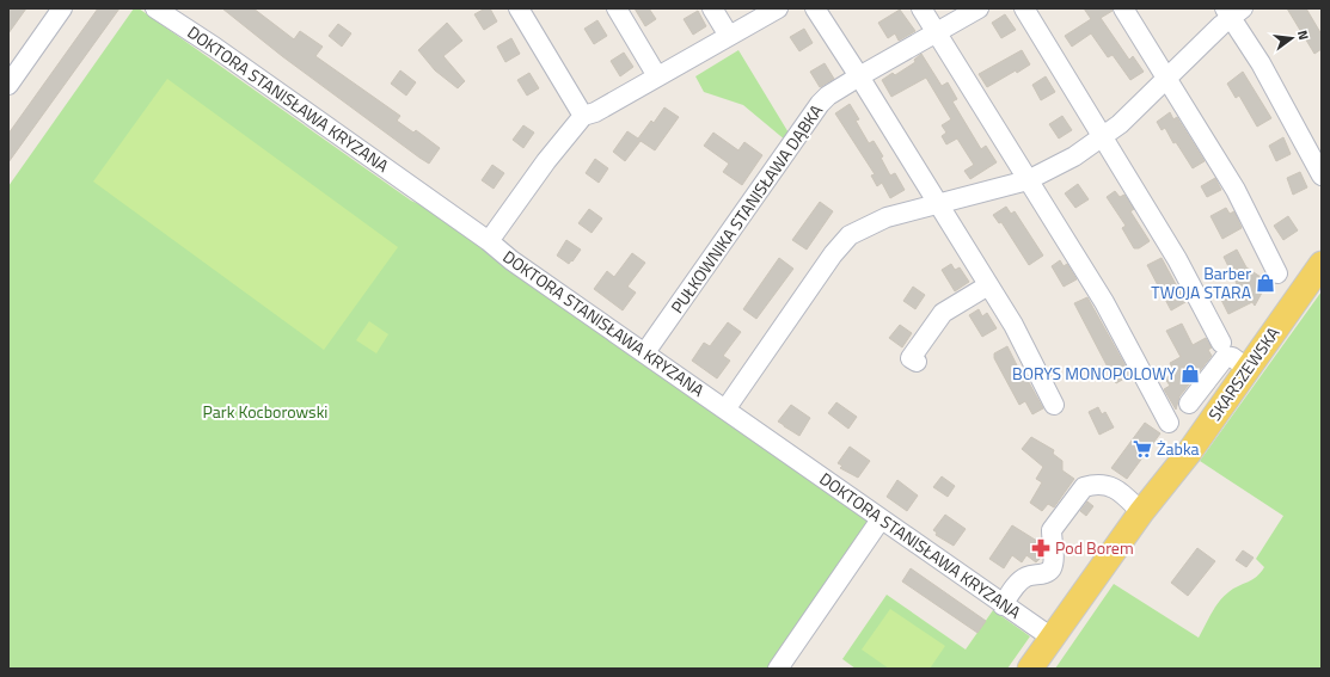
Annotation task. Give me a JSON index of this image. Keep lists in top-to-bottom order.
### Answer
{
  "streets": {
    "main road": ["SKARSZEWSKA"],
    "street": ["DOKTORA STANISŁAWA KRYZANA", "PUŁKOWNIKA STANISŁAWA DĄBKA"]
  },
  "crossings": [
    ["DOKTORA STANISŁAWA KRYZANA", "PUŁKOWNIKA STANISŁAWA DĄBKA"],
    ["DOKTORA STANISŁAWA KRYZANA", "SKARSZEWSKA"]
  ],
  "parks": ["Park Kocborowski"],
  "places": {
    "shop": ["Barber TWOJA STARA", "BORYS MONOPOLOWY"],
    "supermarket": ["Żabka"],
    "pharmacy": ["Pod Borem"]
  },
  "north": "right"
}
